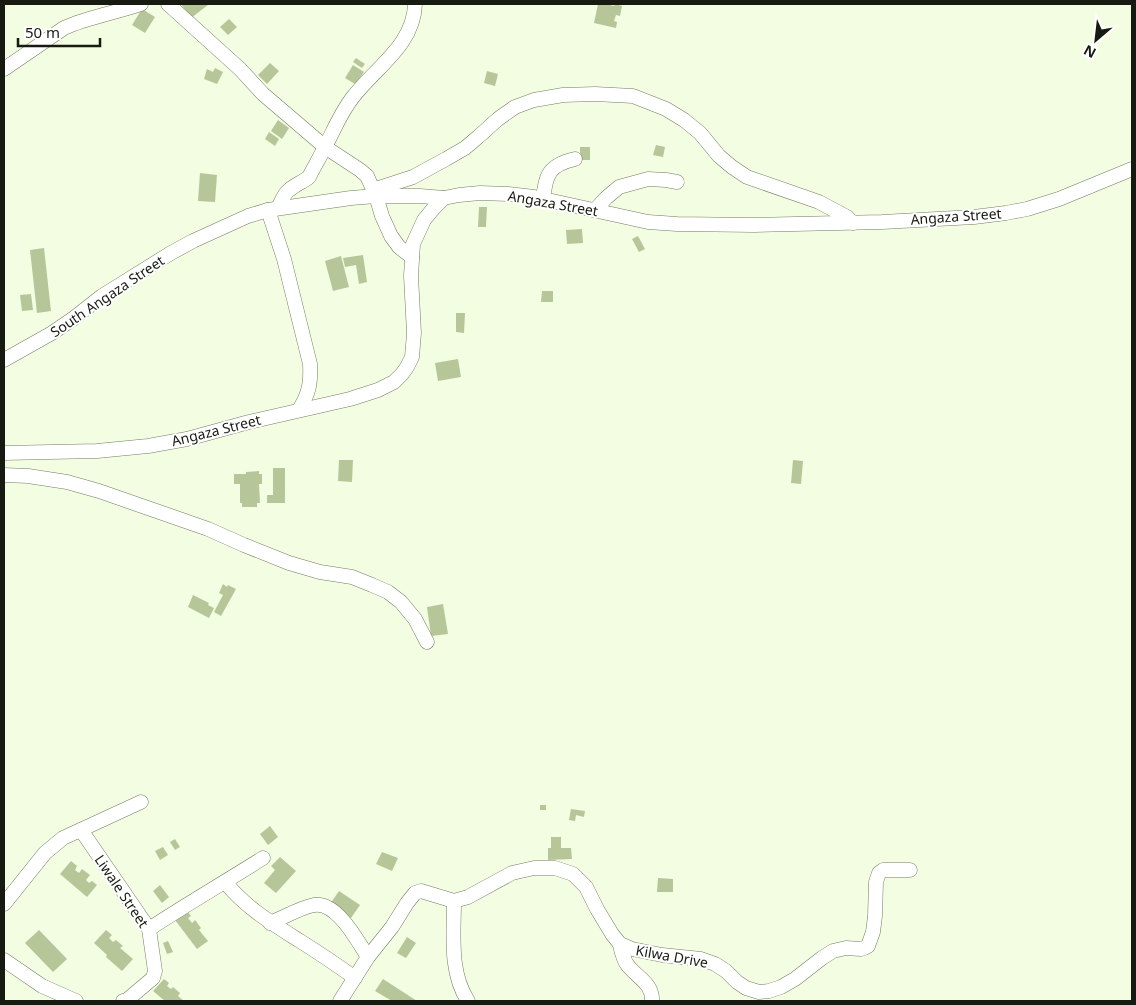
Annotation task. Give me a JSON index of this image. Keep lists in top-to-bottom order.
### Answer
{
  "streets": {
    "street": [
      "Angaza Street",
      "South Angaza Street",
      "Liwale Street",
      "Kilwa Drive"
    ]
  },
  "crossings": [
    ["Angaza Street", "South Angaza Street"]
  ],
  "scale_bar": "50 m",
  "north": "bottom left"
}
